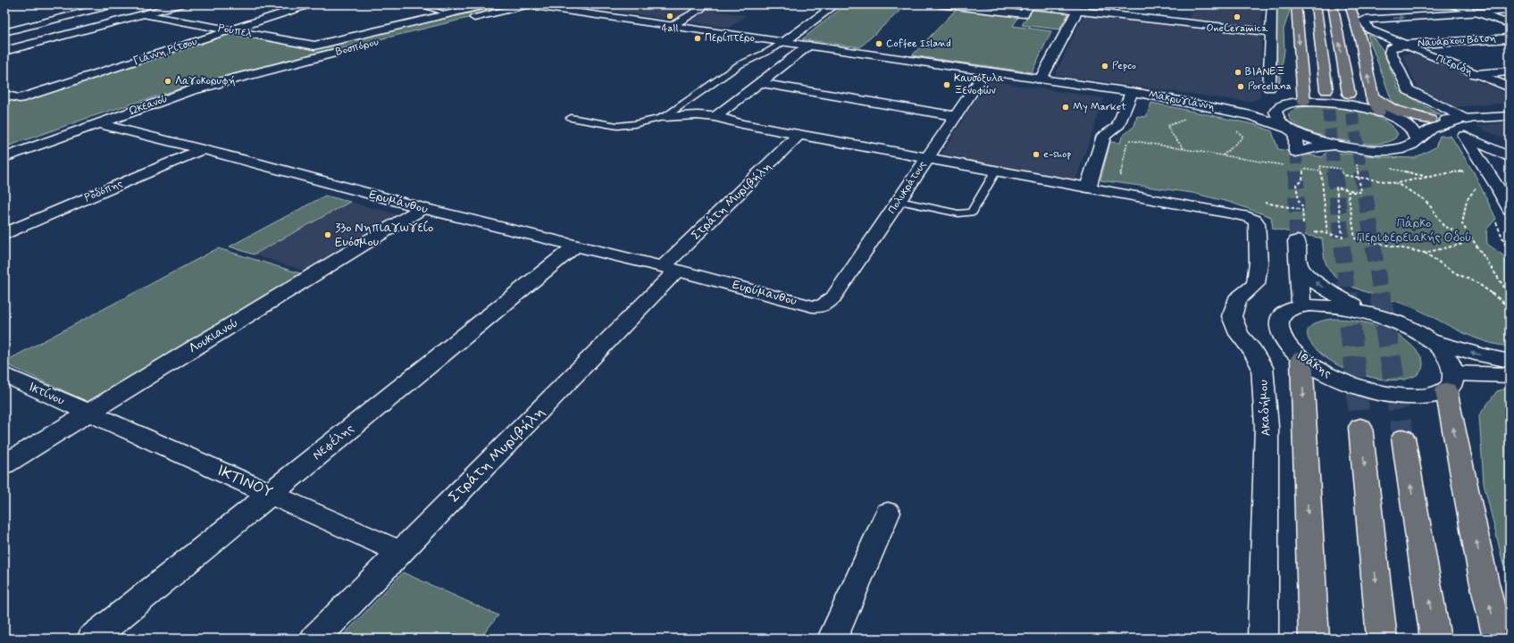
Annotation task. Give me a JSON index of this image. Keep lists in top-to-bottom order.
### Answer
{
  "streets": {
    "street": [
      "Ρούπελ",
      "Ναυάρχου Βότση",
      "Βοσπόρου",
      "Γιάννη Ρίτσου",
      "Πιερίδη",
      "Μακρυγιάννη",
      "Ωκεανού",
      "Πολυκράτους",
      "Ροδόπης",
      "Στράτη Μυριβήλη",
      "Ερυμάνθου",
      "Ευρύμανθου",
      "Λουκιανού",
      "Ιθάκης",
      "Ικτίνου",
      "Ακαδήμου",
      "Νεφέλης",
      "ΙΚΤΙΝΟΥ"
    ]
  },
  "crossings": [
    ["Ρούπελ", "Βοσπόρου"],
    ["Ρούπελ", "Γιάννη Ρίτσου"],
    ["Ρούπελ", "Ωκεανού"],
    ["Ναυάρχου Βότση", "Πιερίδη"],
    ["Βοσπόρου", "Ωκεανού"],
    ["Ωκεανού", "Ερυμάνθου"],
    ["Πολυκράτους", "Ευρύμανθου"],
    ["Ροδόπης", "Ερυμάνθου"],
    ["Στράτη Μυριβήλη", "Ερυμάνθου"],
    ["Στράτη Μυριβήλη", "Ευρύμανθου"],
    ["Στράτη Μυριβήλη", "ΙΚΤΙΝΟΥ"],
    ["Ερυμάνθου", "Ευρύμανθου"],
    ["Ερυμάνθου", "Λουκιανού"],
    ["Ερυμάνθου", "Νεφέλης"],
    ["Λουκιανού", "Ικτίνου"],
    ["Λουκιανού", "ΙΚΤΙΝΟΥ"],
    ["Ικτίνου", "ΙΚΤΙΝΟΥ"],
    ["Νεφέλης", "ΙΚΤΙΝΟΥ"]
  ],
  "parks": ["Πάρκο Περιφερειακής Οδού"],
  "places": [
    "4all",
    "OneCeramica",
    "Περίπτερο",
    "Coffee Island",
    "Pepco",
    "ΒΙΑΝΕΞ",
    "Λαγοκορυφή",
    "Καυσόξυλα Ξενοφών",
    "Porcelana",
    "Μy Μarket",
    "e-shop",
    "33ο Νηπιαγωγείο Ευόσμου"
  ]
}
